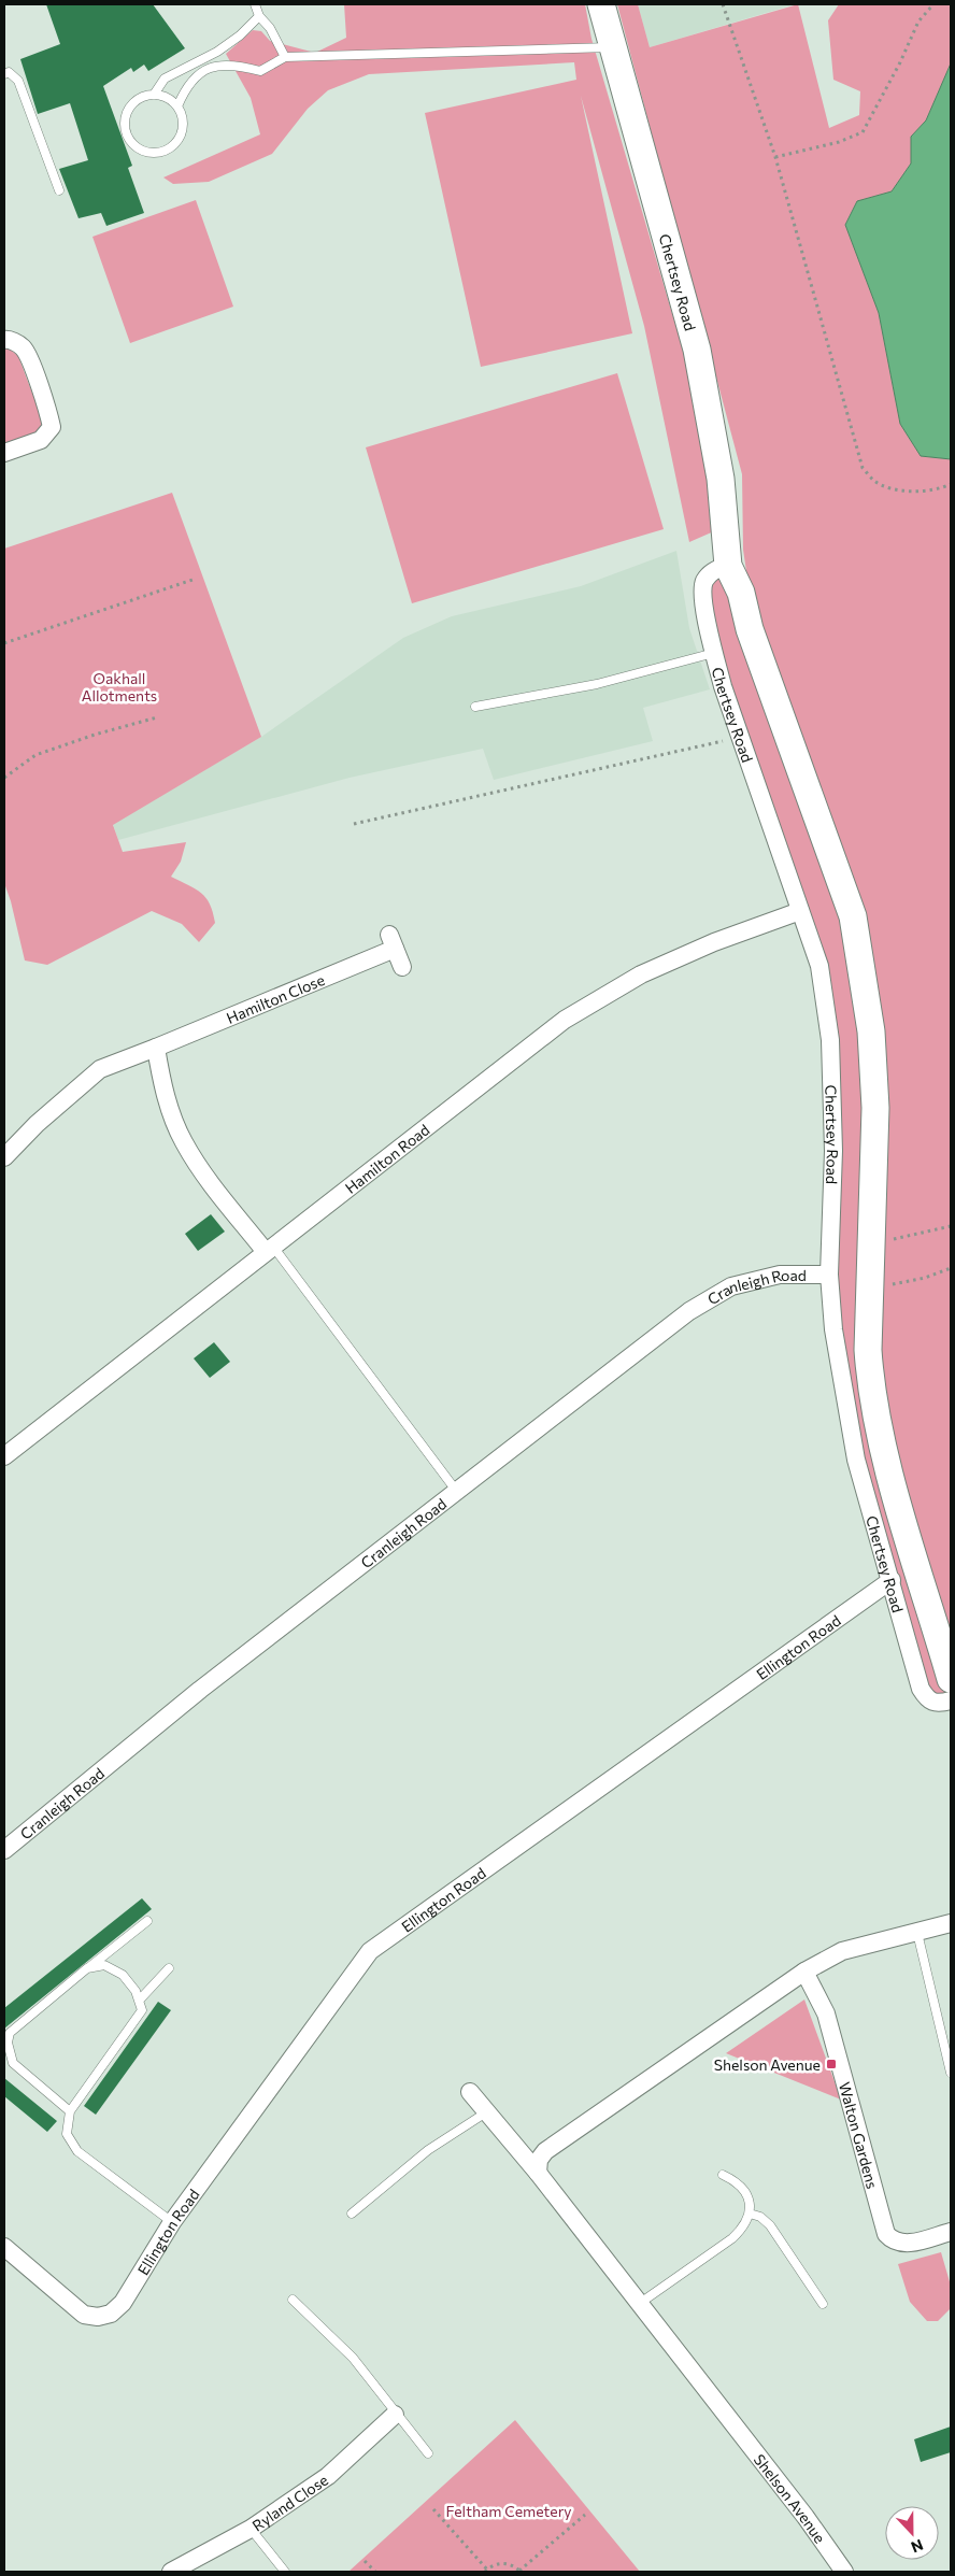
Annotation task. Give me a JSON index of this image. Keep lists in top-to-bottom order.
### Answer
{
  "streets": {
    "main road": ["Chertsey Road"],
    "street": [
      "Hamilton Close",
      "Hamilton Road",
      "Cranleigh Road",
      "Ellington Road",
      "Walton Gardens",
      "Shelson Avenue",
      "Ryland Close"
    ]
  },
  "crossings": [
    ["Chertsey Road", "Hamilton Road"],
    ["Chertsey Road", "Cranleigh Road"],
    ["Chertsey Road", "Ellington Road"]
  ],
  "parks": ["Oakhall Allotments", "Feltham Cemetery"],
  "places": {
    "transit": ["Shelson Avenue"]
  },
  "north": "bottom"
}
